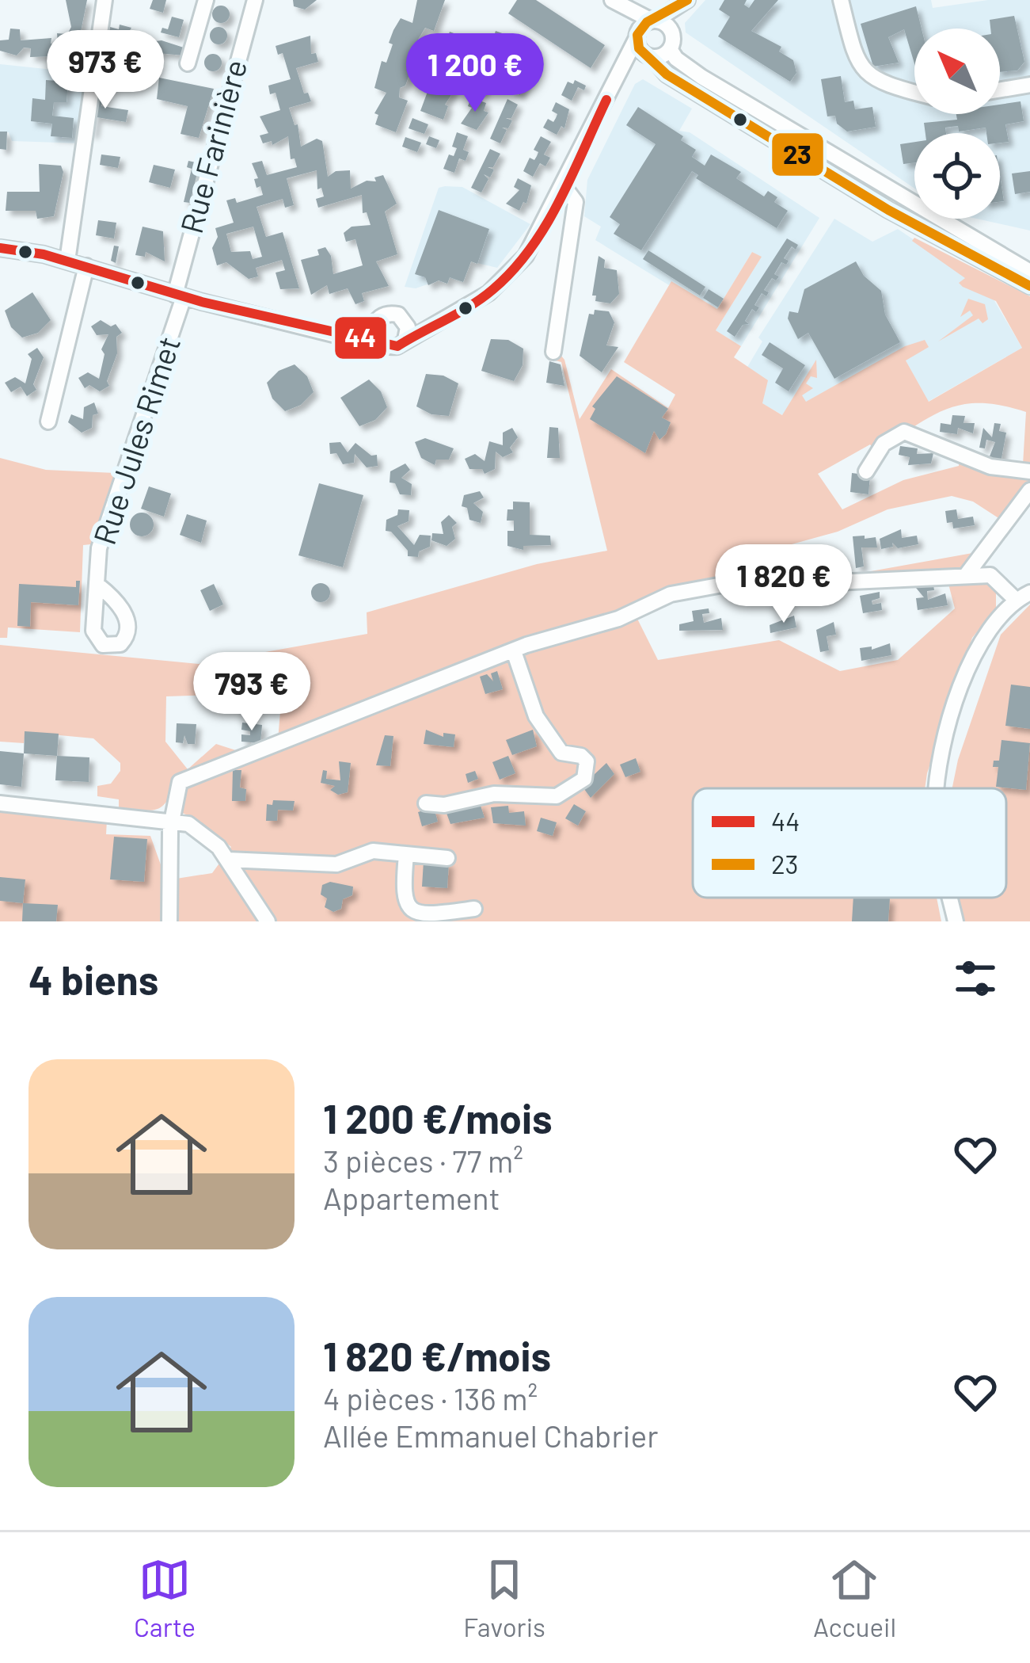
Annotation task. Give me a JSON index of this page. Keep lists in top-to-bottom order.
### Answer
{
  "streets": {
    "street": ["Rue Farinière", "Rue Jules Rimet"]
  },
  "crossings": [
    ["Rue Farinière", "Rue Jules Rimet"]
  ],
  "lines": ["transit line 23", "transit line 44"],
  "legend": ["44", "23"],
  "north": "top left",
  "page": {
    "price": [
      "973 €",
      "1 200 €",
      "1 820 €",
      "793 €"
    ],
    "heading": "4 biens",
    "list": [
      {
        "name": "1 200 €/mois",
        "note": "3 pièces · 77 m² · Appartement"
      },
      {
        "name": "1 820 €/mois",
        "note": "4 pièces · 136 m² · Allée Emmanuel Chabrier"
      }
    ],
    "tabs": ["Carte", "Favoris", "Accueil"]
  }
}
